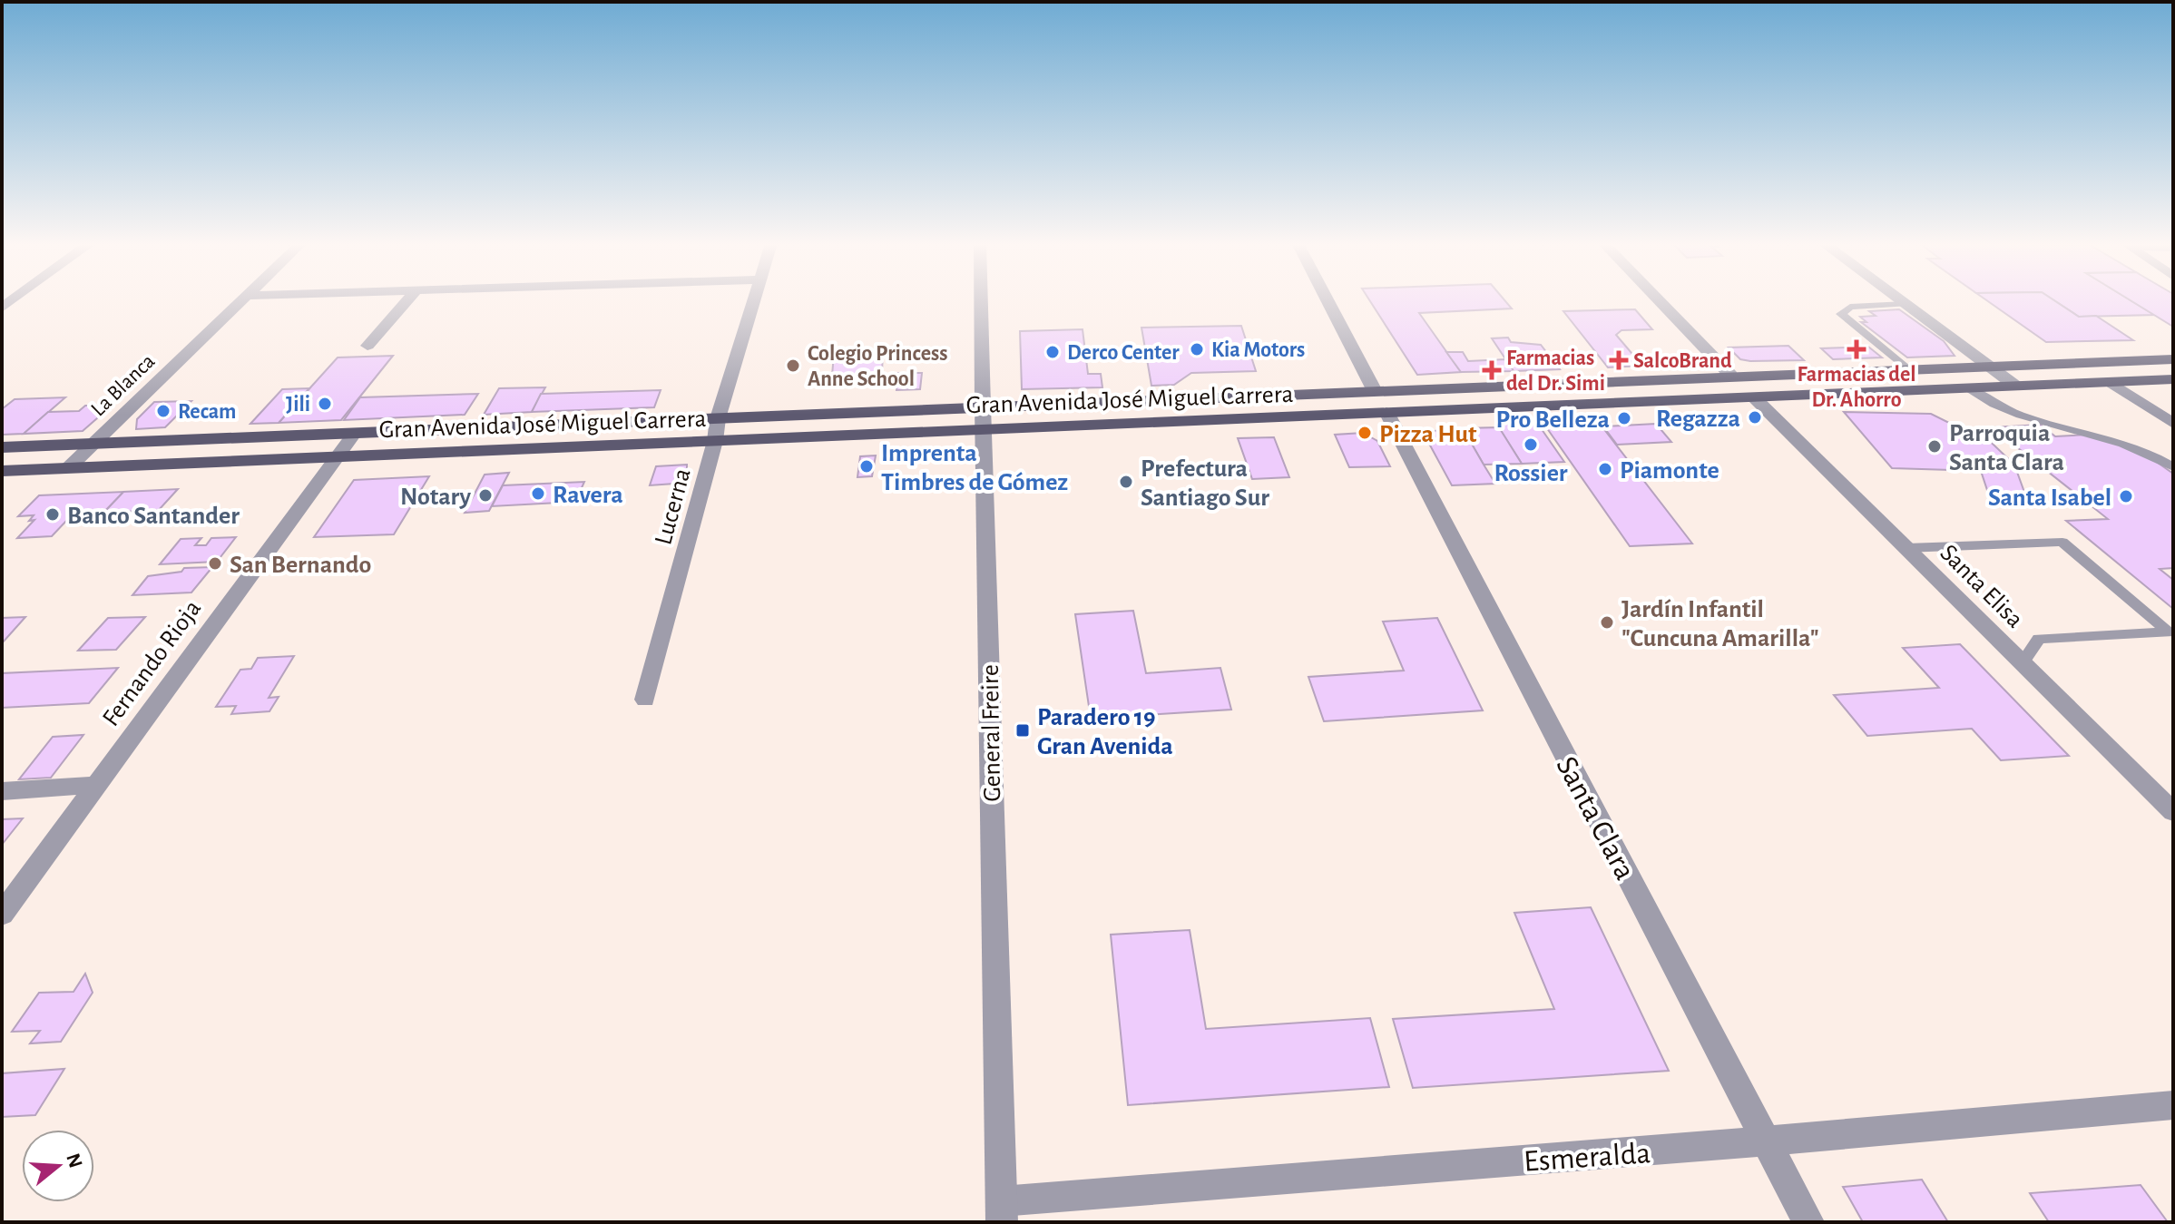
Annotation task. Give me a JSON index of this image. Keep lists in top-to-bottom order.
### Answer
{
  "streets": {
    "main road": ["Gran Avenida José Miguel Carrera"],
    "street": [
      "La Blanca",
      "Lucerna",
      "Santa Elisa",
      "Fernando Rioja",
      "General Freire",
      "Santa Clara",
      "Esmeralda"
    ]
  },
  "crossings": [
    ["La Blanca", "Gran Avenida José Miguel Carrera"],
    ["Gran Avenida José Miguel Carrera", "Lucerna"],
    ["Gran Avenida José Miguel Carrera", "Santa Elisa"],
    ["Gran Avenida José Miguel Carrera", "Fernando Rioja"],
    ["Gran Avenida José Miguel Carrera", "General Freire"],
    ["Gran Avenida José Miguel Carrera", "Santa Clara"],
    ["General Freire", "Esmeralda"],
    ["Santa Clara", "Esmeralda"]
  ],
  "places": {
    "other": [
      "Kia Motors",
      "Derco Center",
      "Colegio Princess Anne School",
      "Jili",
      "Recam",
      "Regazza",
      "Pro Belleza",
      "Pizza Hut",
      "Rossier",
      "Parroquia Santa Clara",
      "Imprenta Timbres de Gómez",
      "Piamonte",
      "Prefectura Santiago Sur",
      "Ravera",
      "Notary",
      "Santa Isabel",
      "Banco Santander",
      "San Bernando",
      "Jardín Infantil \"Cuncuna Amarilla\""
    ],
    "health": ["Farmacias del Dr. Ahorro", "SalcoBrand", "Farmacias del Dr. Simi"],
    "transit": ["Paradero 19 Gran Avenida"]
  },
  "north": "right"
}
